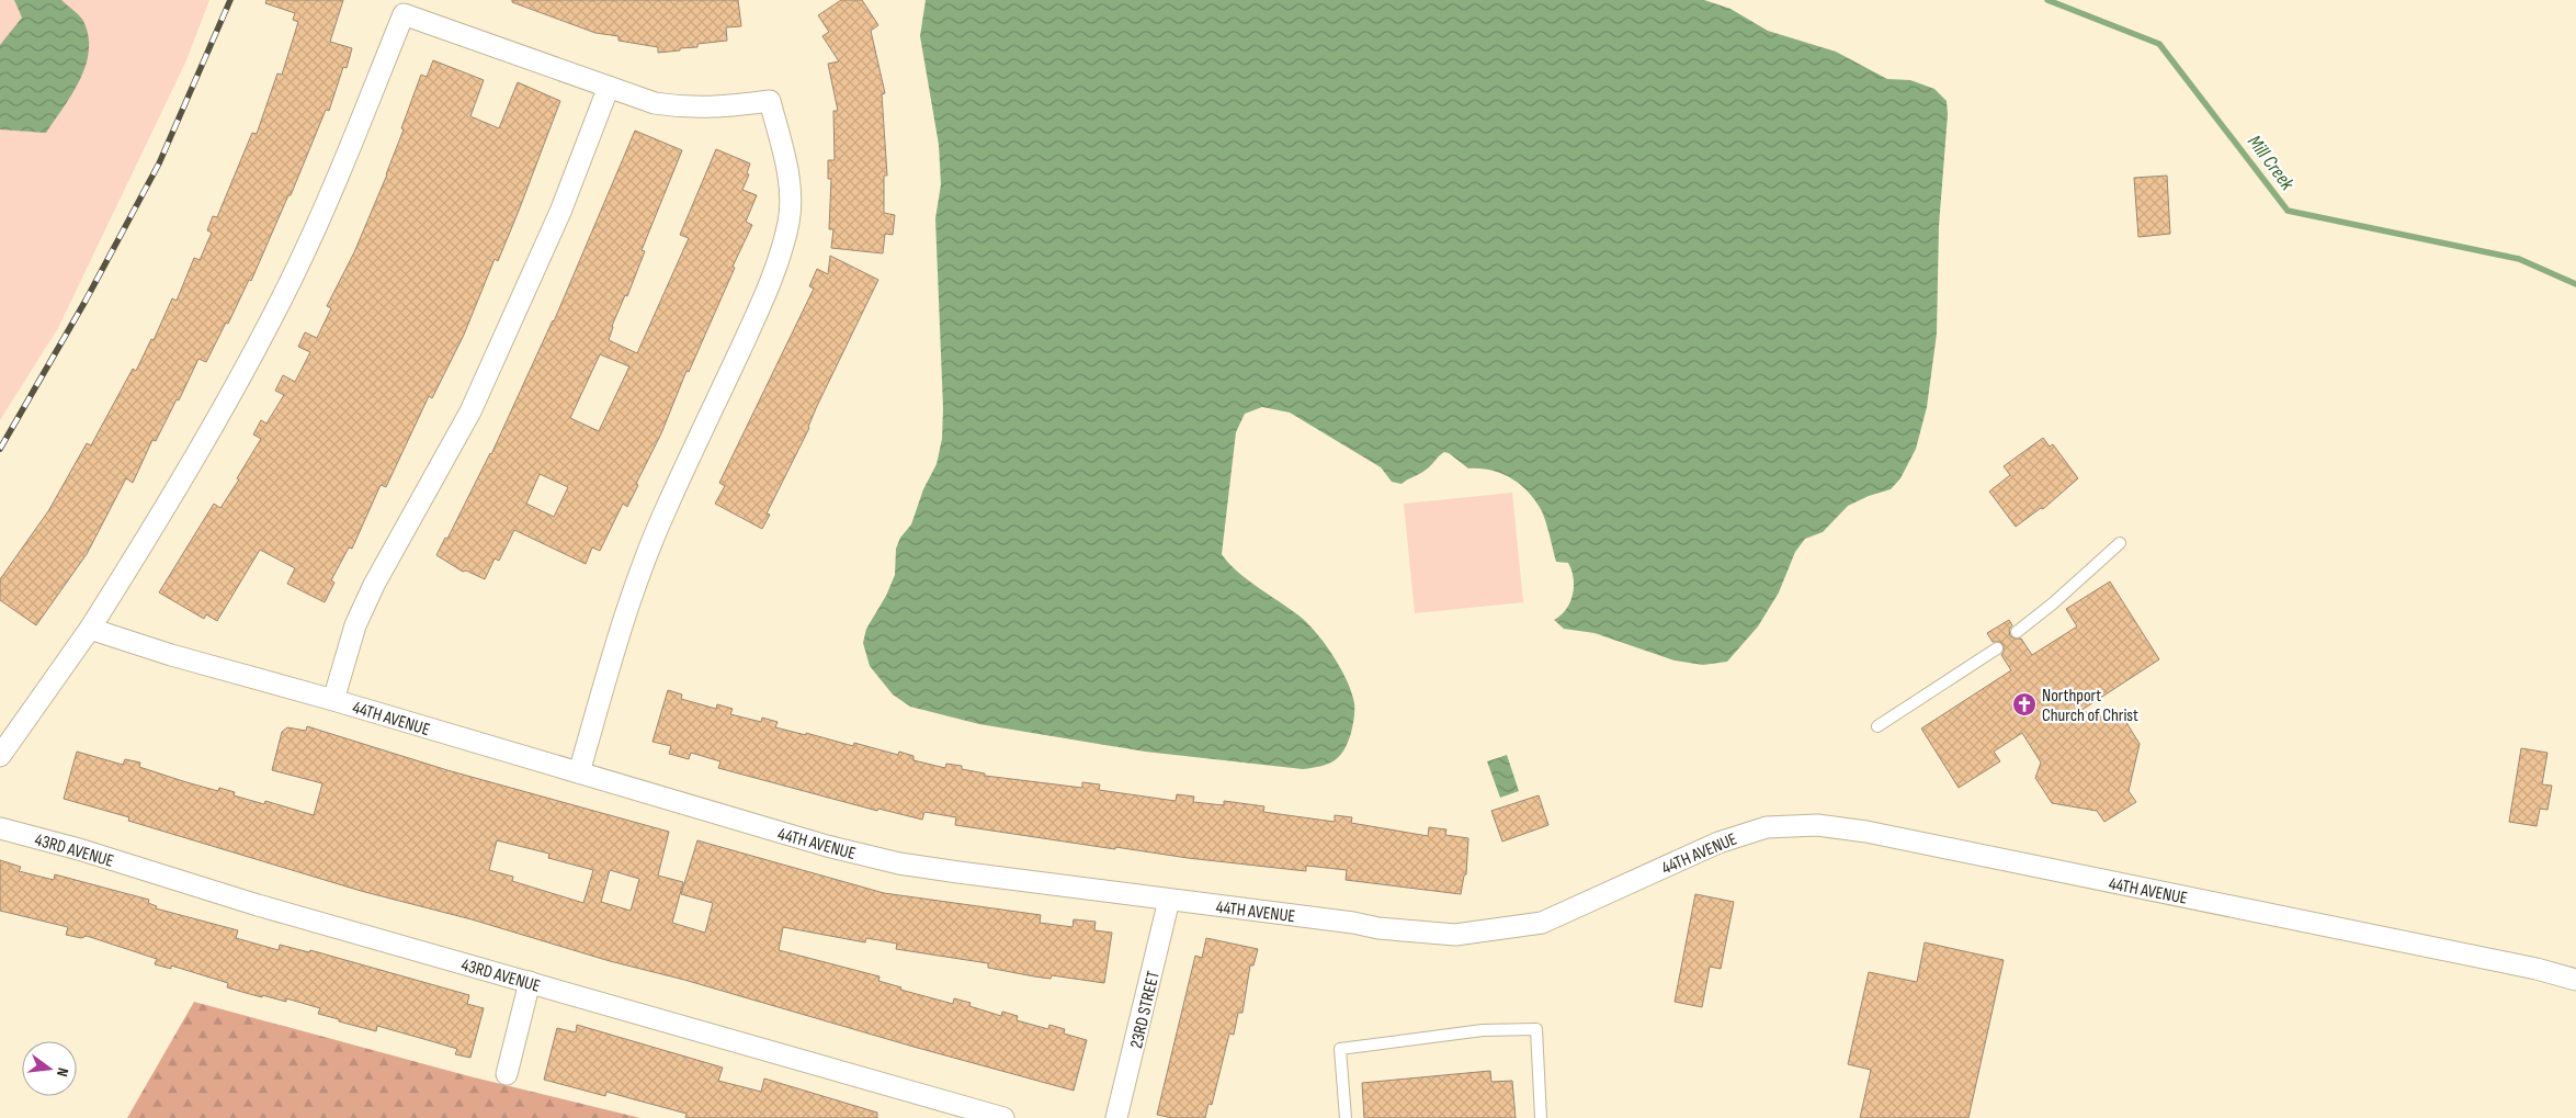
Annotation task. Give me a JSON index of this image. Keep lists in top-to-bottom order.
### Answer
{
  "streets": {
    "street": ["44TH AVENUE", "43RD AVENUE", "23RD STREET"]
  },
  "crossings": [
    ["44TH AVENUE", "23RD STREET"]
  ],
  "water": ["Mill Creek"],
  "places": {
    "church": ["Northport Church of Christ"]
  },
  "north": "right"
}
